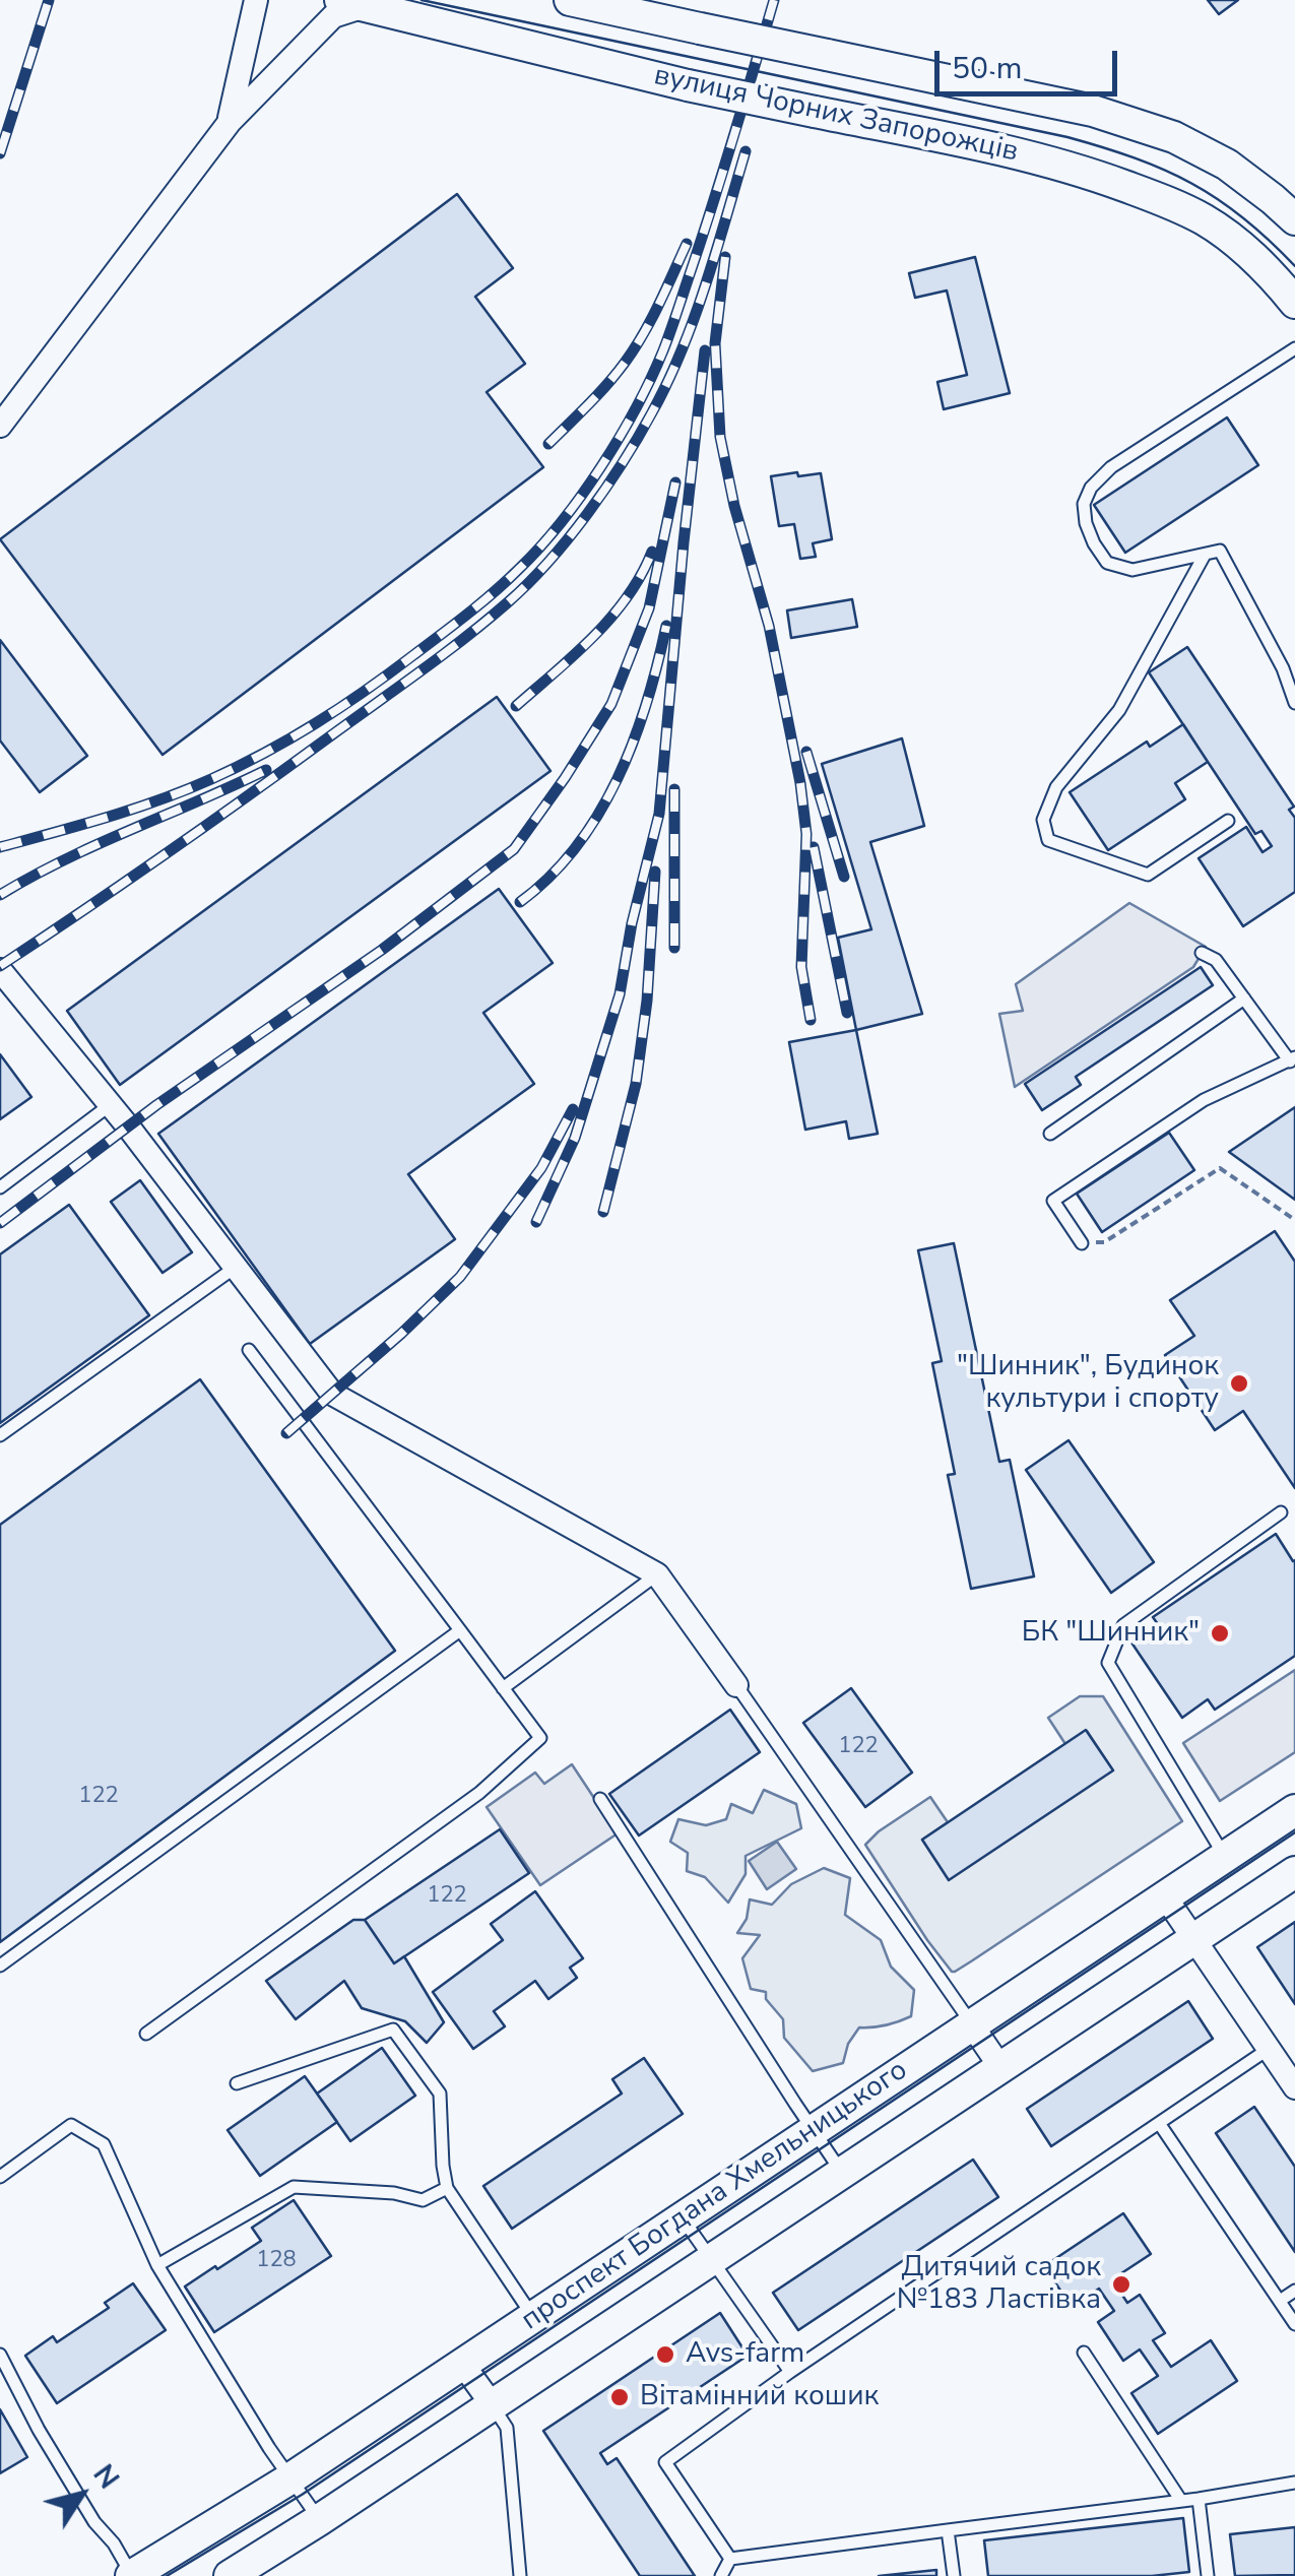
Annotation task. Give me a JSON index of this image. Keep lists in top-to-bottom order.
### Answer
{
  "streets": {
    "main road": ["вулиця Чорних Запорожців", "проспект Богдана Хмельницького"]
  },
  "places": [
    "\"Шинник\", Будинок культури і спорту",
    "БК \"Шинник\"",
    "Дитячий садок №183 Ластівка",
    "Avs-farm",
    "Вітамінний кошик"
  ],
  "house_numbers": [
    "122",
    "122",
    "122",
    "128"
  ],
  "scale_bar": "50 m",
  "north": "top right"
}
